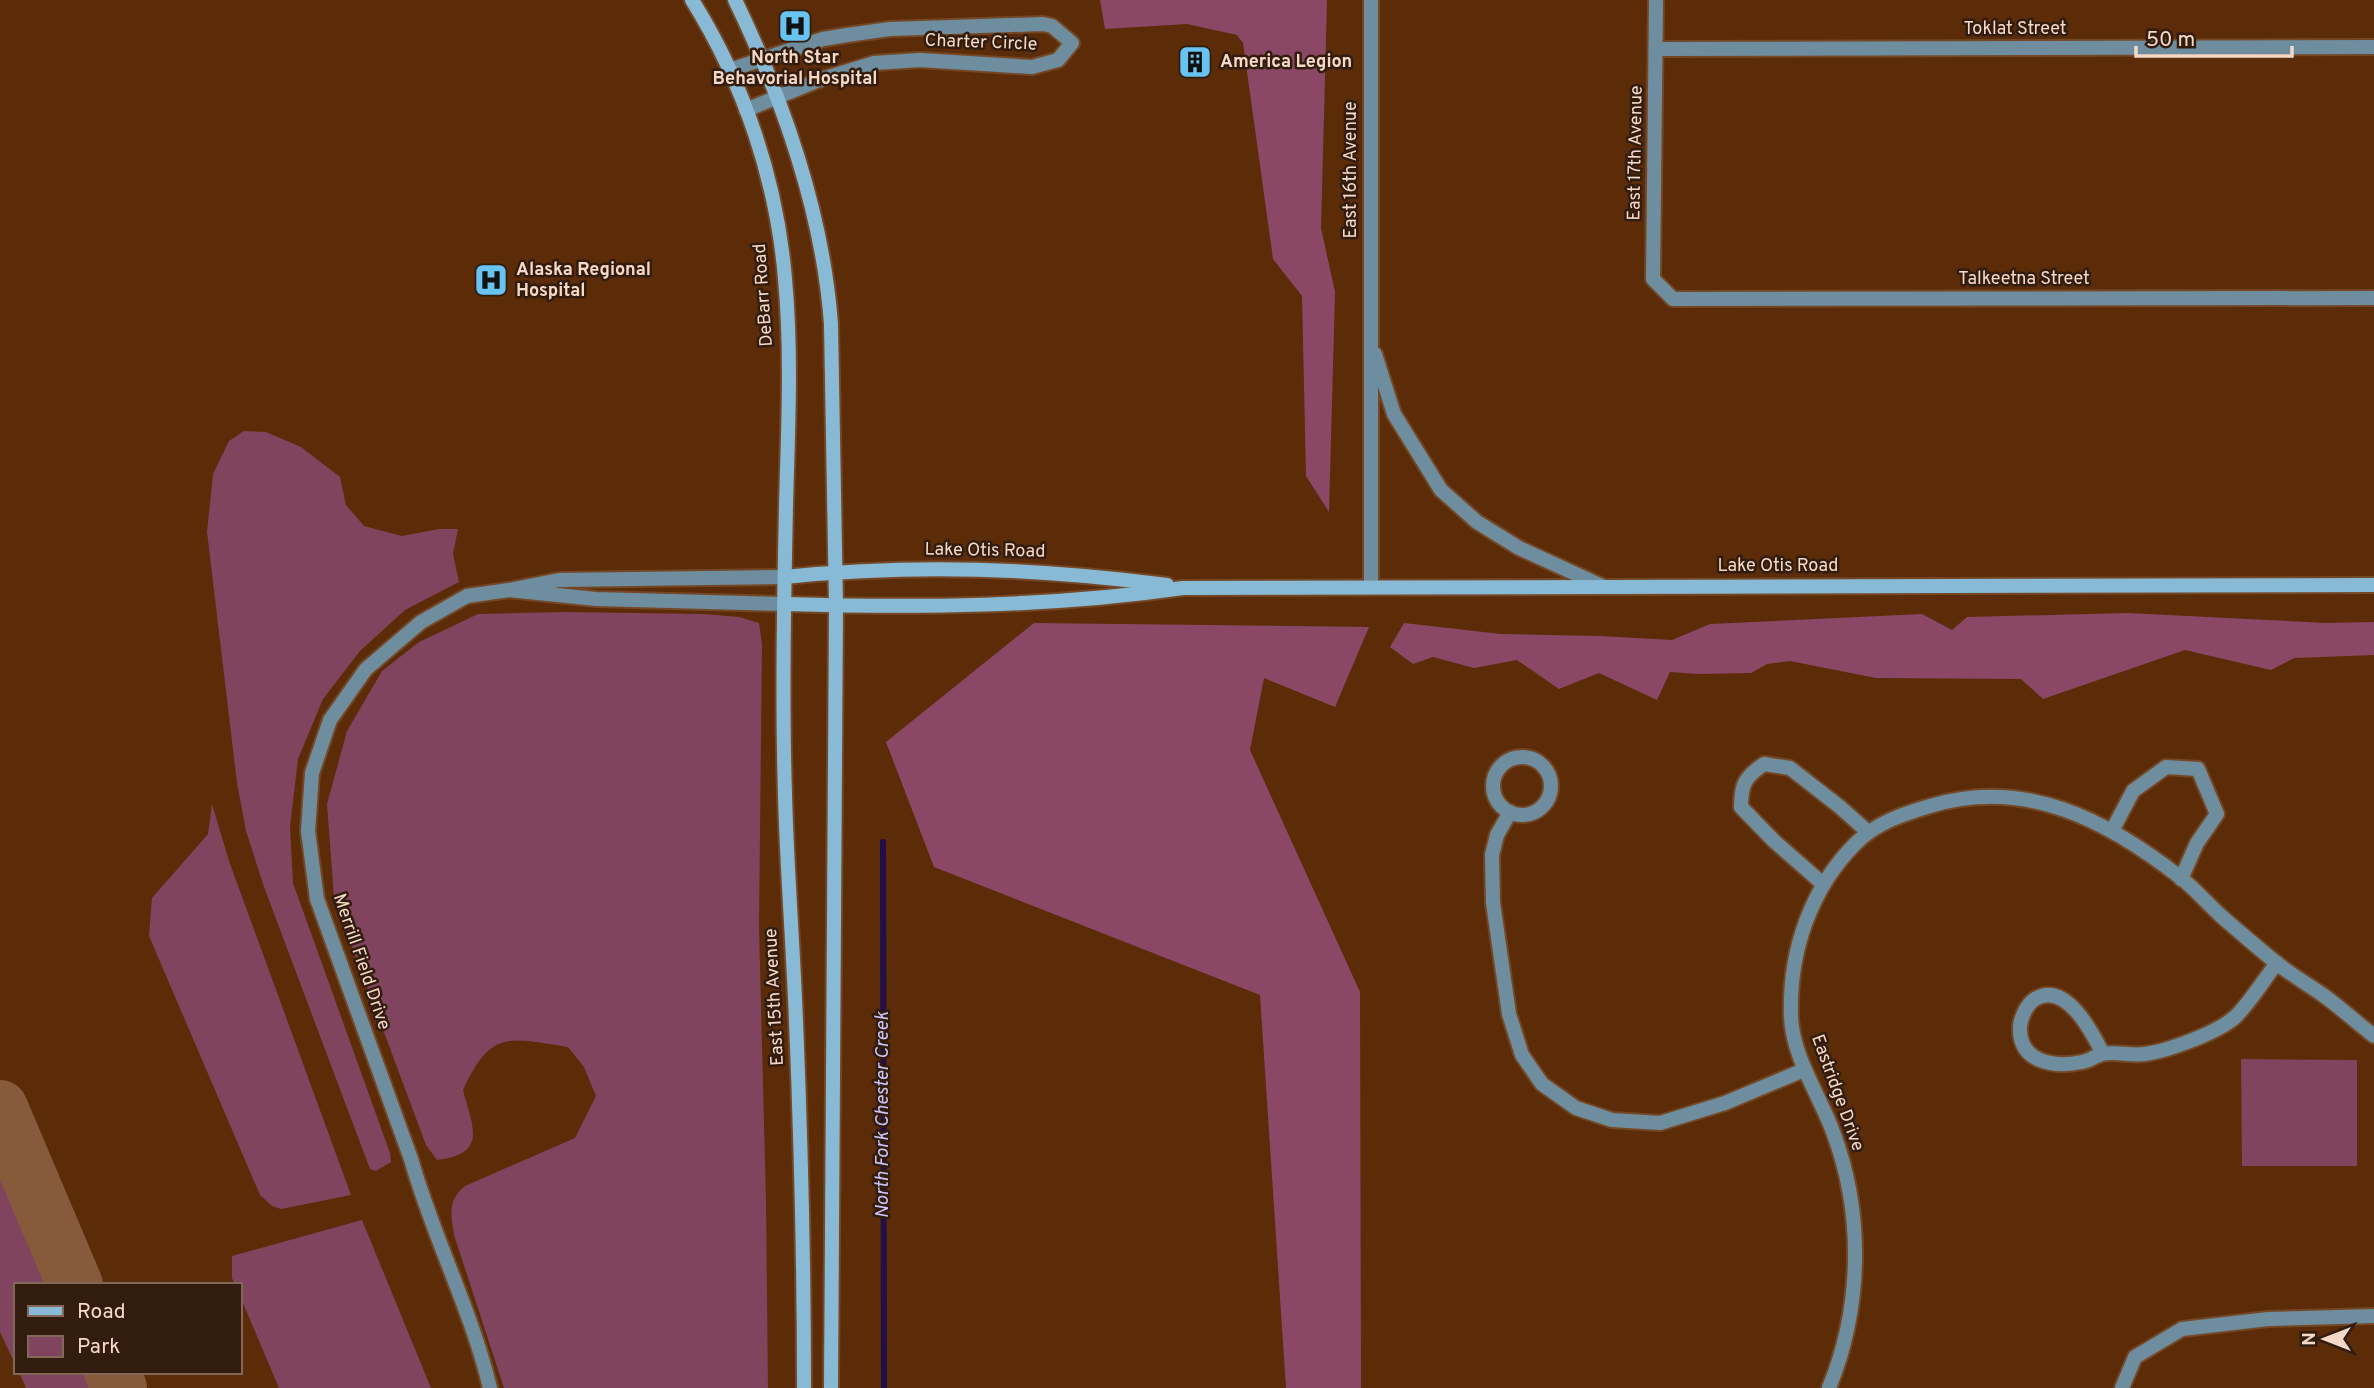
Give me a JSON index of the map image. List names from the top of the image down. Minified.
{"streets":{"main road":["DeBarr Road","Lake Otis Road","East 15th Avenue"],"street":["Toklat Street","Charter Circle","East 17th Avenue","East 16th Avenue","Talkeetna Street","Merrill Field Drive","Eastridge Drive"]},"crossings":[["Toklat Street","East 17th Avenue"],["Charter Circle","DeBarr Road"],["East 17th Avenue","Talkeetna Street"],["East 16th Avenue","Lake Otis Road"],["DeBarr Road","Lake Otis Road"],["DeBarr Road","Merrill Field Drive"],["DeBarr Road","East 15th Avenue"],["Lake Otis Road","Merrill Field Drive"],["Lake Otis Road","East 15th Avenue"],["Merrill Field Drive","East 15th Avenue"]],"water":["North Fork Chester Creek"],"places":{"hospital":["North Star Behavorial Hospital","Alaska Regional Hospital"],"building":["America Legion"]},"legend":["Road","Park"],"scale_bar":"50 m","north":"left"}
